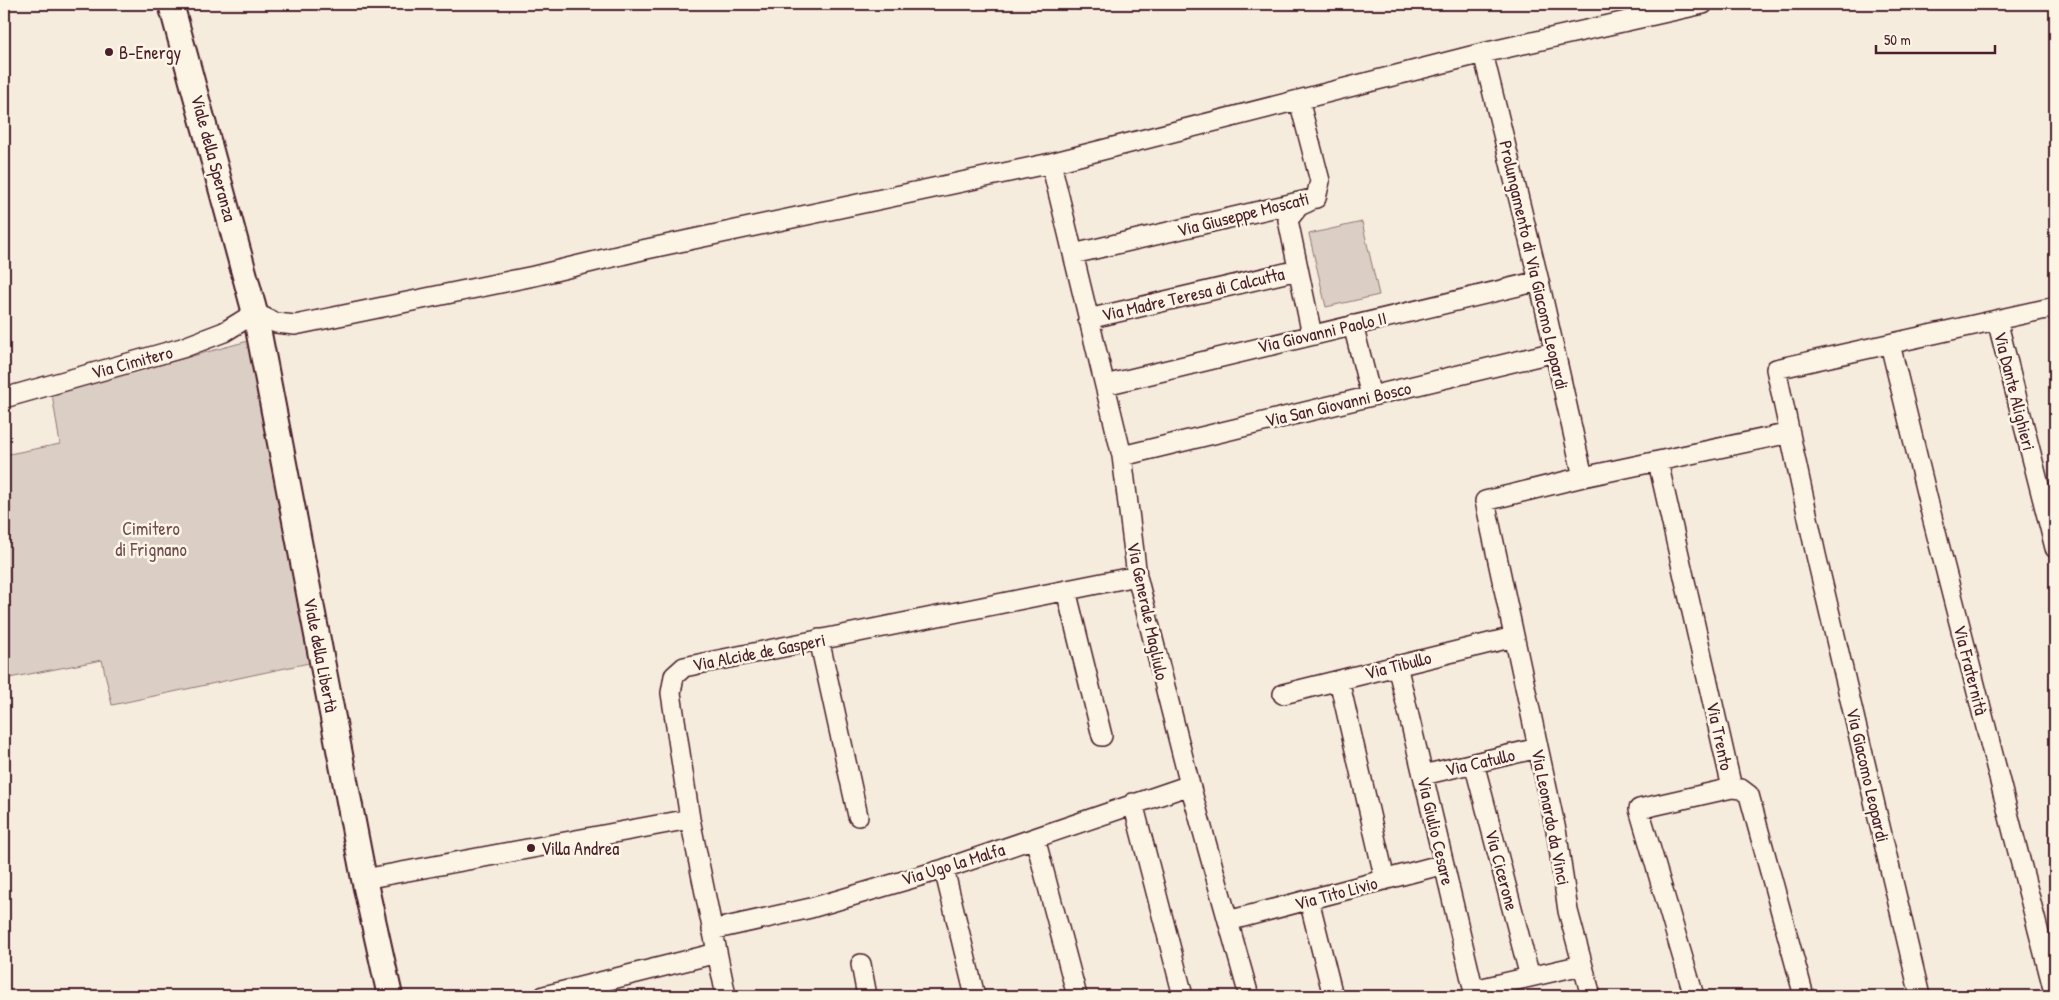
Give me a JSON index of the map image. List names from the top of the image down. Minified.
{"streets":{"street":["Viale della Speranza","Via Giuseppe Moscati","Prolungamento di Via Giacomo Leopardi","Via Madre Teresa di Calcutta","Via Giovanni Paolo II","Via Cimitero","Via Dante Alighieri","Via San Giovanni Bosco","Via Generale Magliulo","Via Alcide de Gasperi","Viale della Libertà","Via Tibullo","Via Fraternità","Via Trento","Via Catullo","Via Giacomo Leopardi","Via Leonardo da Vinci","Via Giulio Cesare","Via Ugo la Malfa","Via Cicerone","Via Tito Livio"]},"crossings":[["Viale della Speranza","Via Cimitero"],["Viale della Speranza","Viale della Libertà"],["Via Giuseppe Moscati","Via Generale Magliulo"],["Prolungamento di Via Giacomo Leopardi","Via Giovanni Paolo II"],["Prolungamento di Via Giacomo Leopardi","Via San Giovanni Bosco"],["Via Madre Teresa di Calcutta","Via Generale Magliulo"],["Via Giovanni Paolo II","Via Generale Magliulo"],["Via Cimitero","Viale della Libertà"],["Via San Giovanni Bosco","Via Generale Magliulo"],["Via Generale Magliulo","Via Alcide de Gasperi"],["Via Generale Magliulo","Via Ugo la Malfa"],["Via Generale Magliulo","Via Tito Livio"],["Via Alcide de Gasperi","Via Ugo la Malfa"],["Via Tibullo","Via Leonardo da Vinci"],["Via Tibullo","Via Giulio Cesare"],["Via Catullo","Via Leonardo da Vinci"],["Via Catullo","Via Giulio Cesare"],["Via Catullo","Via Cicerone"],["Via Giulio Cesare","Via Tito Livio"]],"parks":["Cimitero di Frignano"],"places":["B-Energy","Villa Andrea"],"scale_bar":"50 m"}
